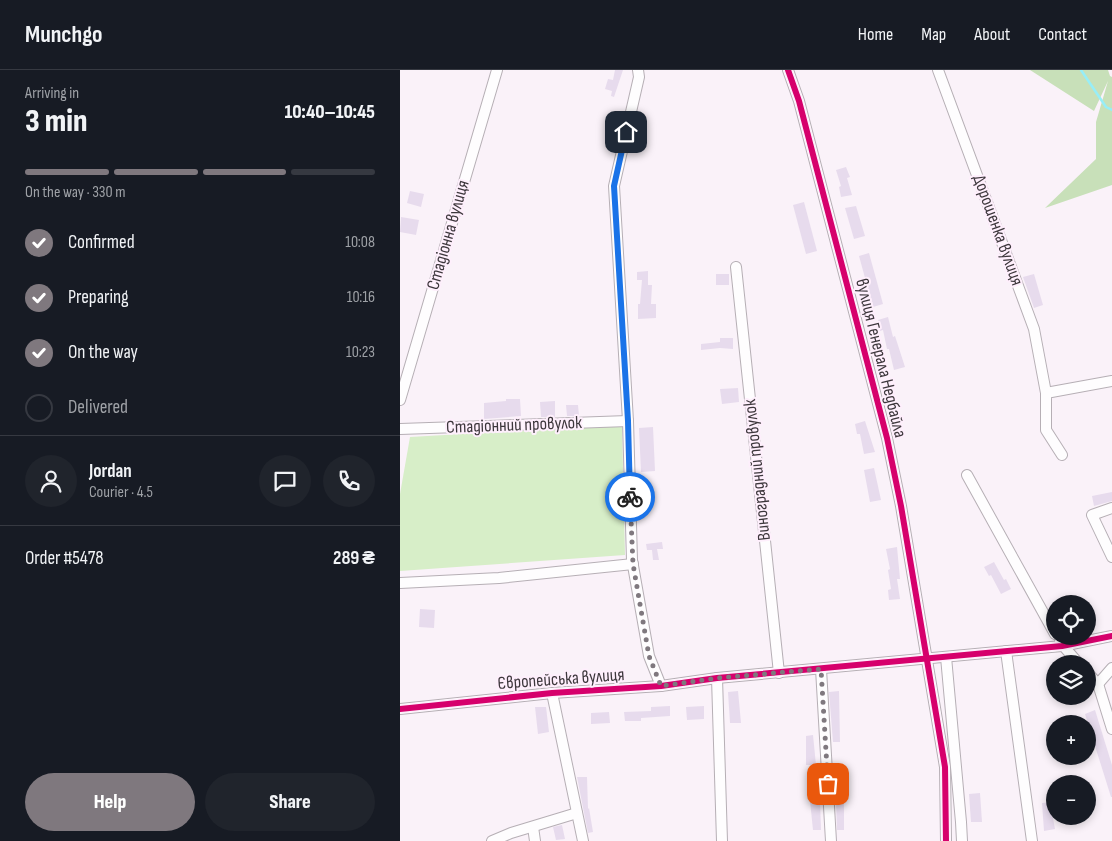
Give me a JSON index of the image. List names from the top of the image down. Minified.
{"streets":{"street":["Дорошенка вулиця","Стадіонна вулиця","вулиця Генерала Недбайла","Стадіонний провулок","Виноградний провулок","Європейська вулиця"]},"crossings":[["вулиця Генерала Недбайла","Європейська вулиця"],["Виноградний провулок","Європейська вулиця"]],"page":{"header":"Munchgo","nav":["Home","Map","About","Contact"],"heading":["3 min","Arriving in","10:40–10:45"],"panel":["Jordan","Courier · 4.5","Order #5478","289 ₴"],"bar":"On the way · 330 m","list":[["Confirmed","10:08"],["Preparing","10:16"],["On the way","10:23"],"Delivered"],"map_buttons":["+","−"],"buttons":["Help","Share"]}}
